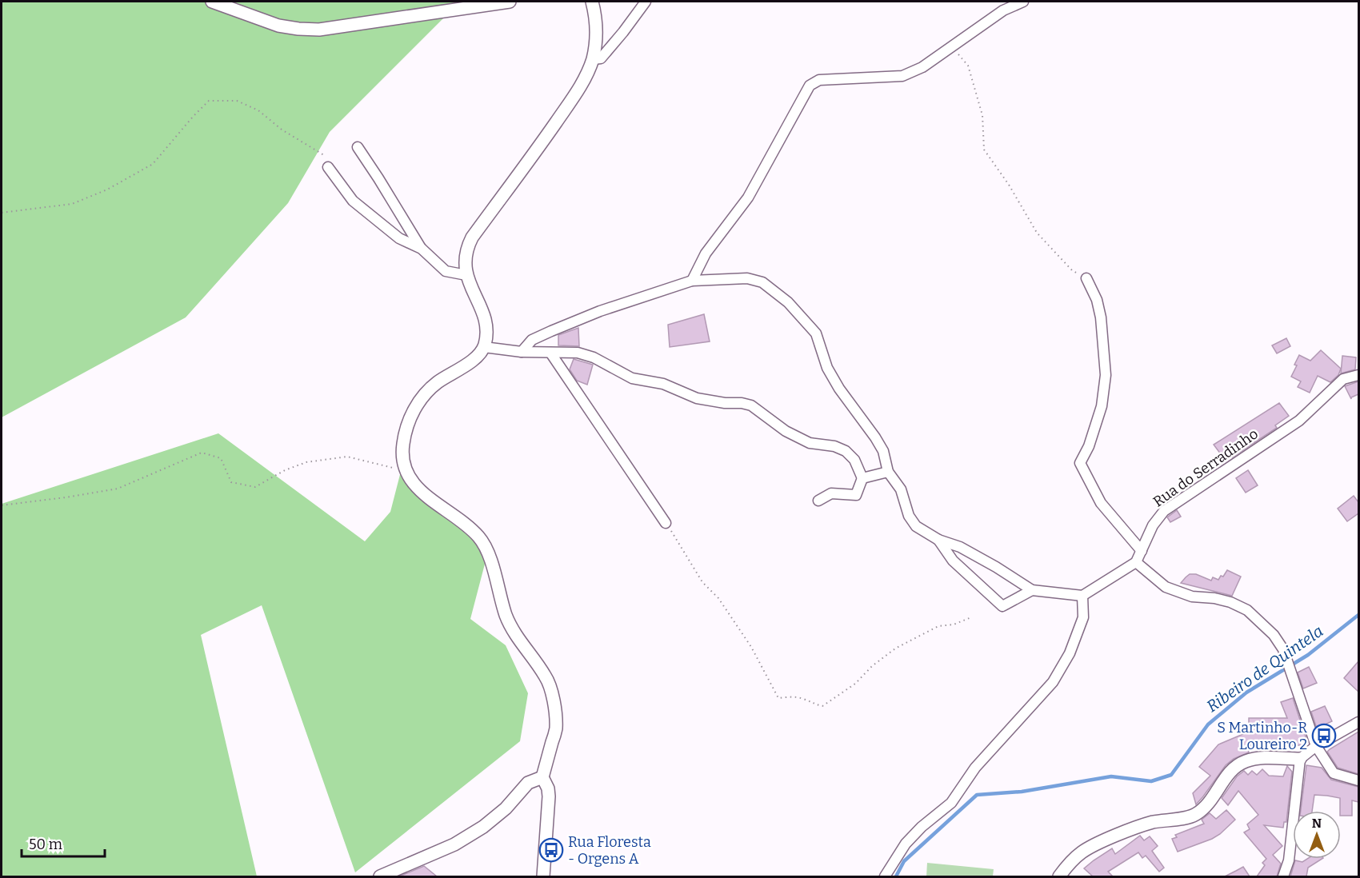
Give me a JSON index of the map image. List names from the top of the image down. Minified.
{"streets":{"street":["Rua do Serradinho"]},"water":["Ribeiro de Quintela"],"places":{"bus stop":["S Martinho-R Loureiro 2","Rua Floresta - Orgens A"]},"scale_bar":"50 m","north":"top"}
